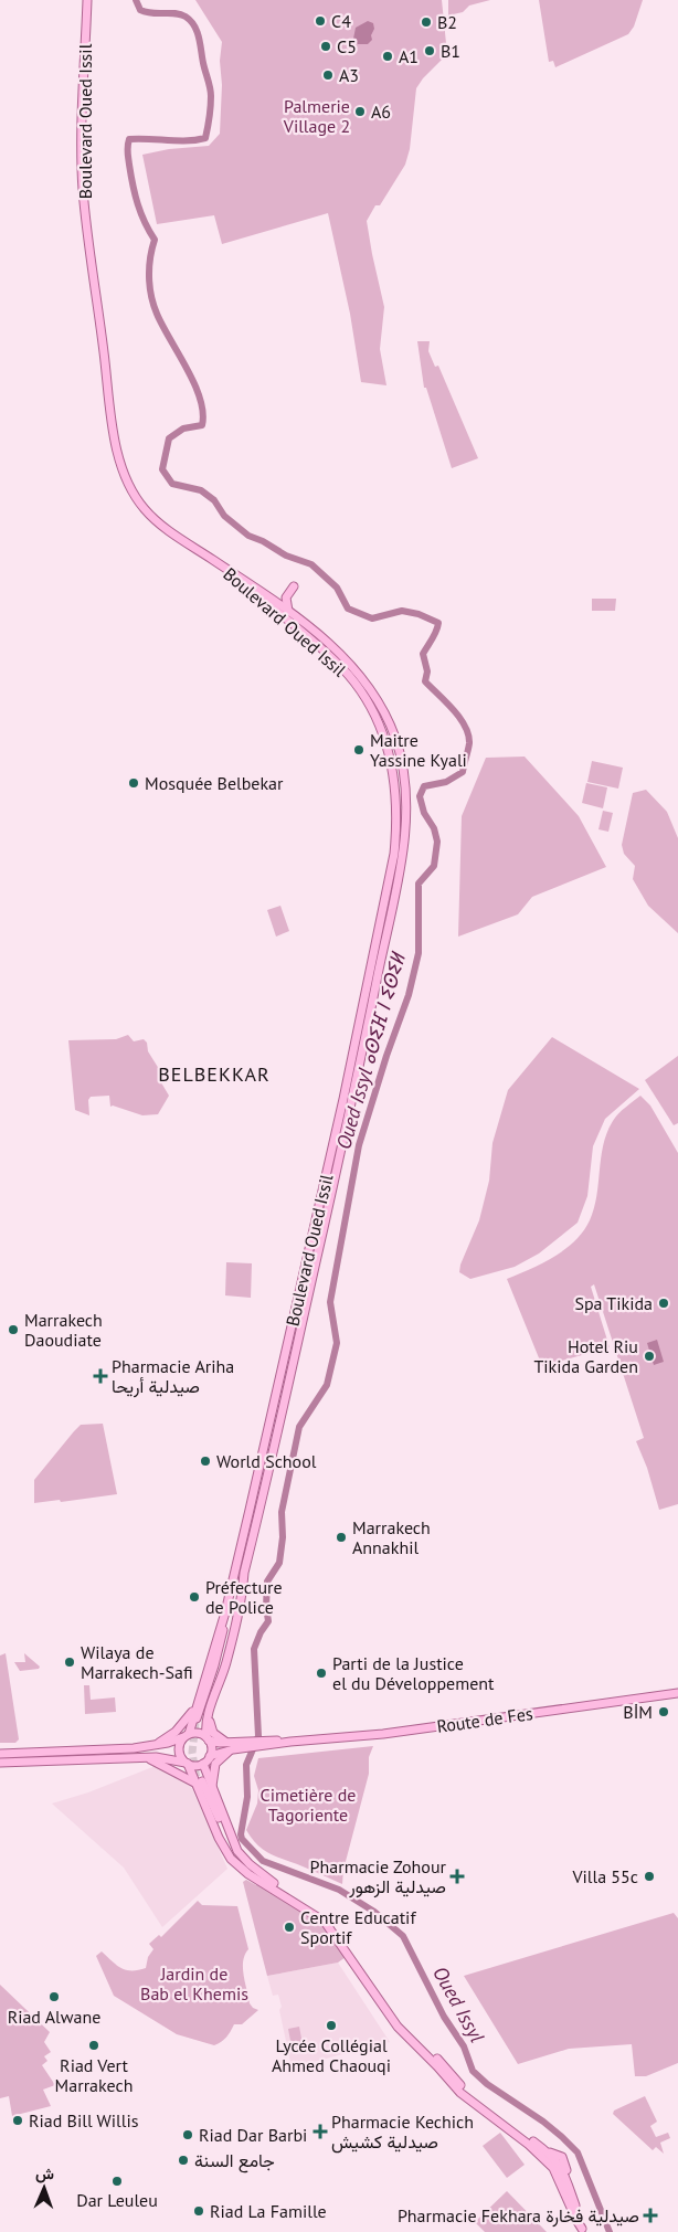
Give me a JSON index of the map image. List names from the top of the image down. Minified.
{"streets":{"main road":["Boulevard Oued Issil","Route de Fes"]},"crossings":[["Boulevard Oued Issil","Route de Fes"]],"districts":["BELBEKKAR"],"water":["Oued Issyl ⴰⵙⵉⴼ ⵏ ⵉⵙⵉⵍ","Oued Issyl"],"parks":["Palmerie Village 2","Cimetière de Tagoriente","Jardin de Bab el Khemis"],"places":{"other":["C4","B2","C5","B1","A1","A3","A6","Maitre Yassine Kyali","Mosquée Belbekar","Spa Tikida","Marrakech Daoudiate","Hotel Riu Tikida Garden","World School","Marrakech Annakhil","Préfecture de Police","Wilaya de Marrakech-Safi","Parti de la Justice el du Développement","BİM","Villa 55c","Centre Educatif Sportif","Riad Alwane","Lycée Collégial Ahmed Chaouqi","Riad Vert Marrakech","Riad Bill Willis","Riad Dar Barbi","جامع السنة","Dar Leuleu","Riad La Famille"],"health":["Pharmacie Ariha صيدلية أريحا","Pharmacie Zohour صيدلية الزهور","Pharmacie Kechich صيدلية كشيش","Pharmacie Fekhara صيدلية فخارة"]},"north":"top"}
